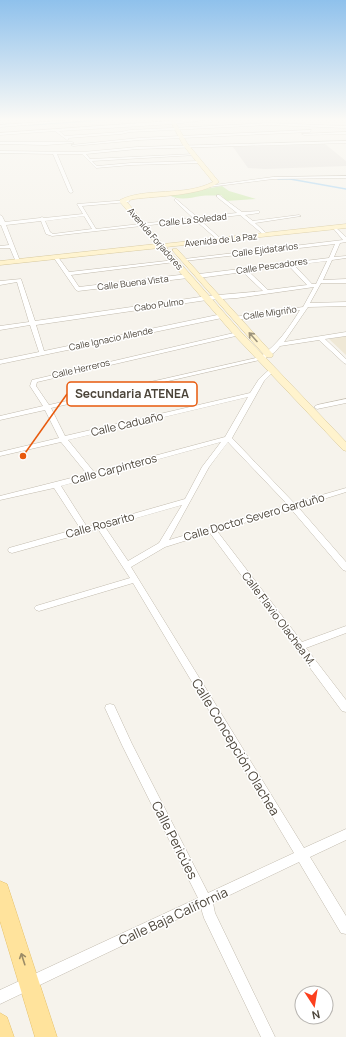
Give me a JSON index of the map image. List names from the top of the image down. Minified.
{"streets":{"main road":["Avenida Forjadores","Avenida de La Paz"],"street":["Calle La Soledad","Calle Ejidatarios","Calle Pescadores","Calle Buena Vista","Cabo Pulmo","Calle Migriño","Calle Ignacio Allende","Calle Herreros","Calle Caduaño","Calle Carpinteros","Calle Doctor Severo Garduño","Calle Rosarito","Calle Flavio Olachea M.","Calle Concepción Olachea","Calle Pericúes","Calle Baja California"]},"crossings":[["Calle La Soledad","Avenida Forjadores"],["Avenida Forjadores","Avenida de La Paz"],["Avenida Forjadores","Calle Ejidatarios"],["Avenida Forjadores","Calle Pescadores"],["Avenida Forjadores","Calle Buena Vista"],["Avenida Forjadores","Cabo Pulmo"],["Avenida Forjadores","Calle Migriño"],["Avenida Forjadores","Calle Ignacio Allende"],["Avenida Forjadores","Calle Herreros"],["Calle Herreros","Calle Caduaño"],["Calle Herreros","Calle Carpinteros"],["Calle Doctor Severo Garduño","Calle Flavio Olachea M."],["Calle Rosarito","Calle Concepción Olachea"],["Calle Concepción Olachea","Calle Baja California"],["Calle Pericúes","Calle Baja California"]],"places":["Secundaria ATENEA"],"north":"bottom"}
